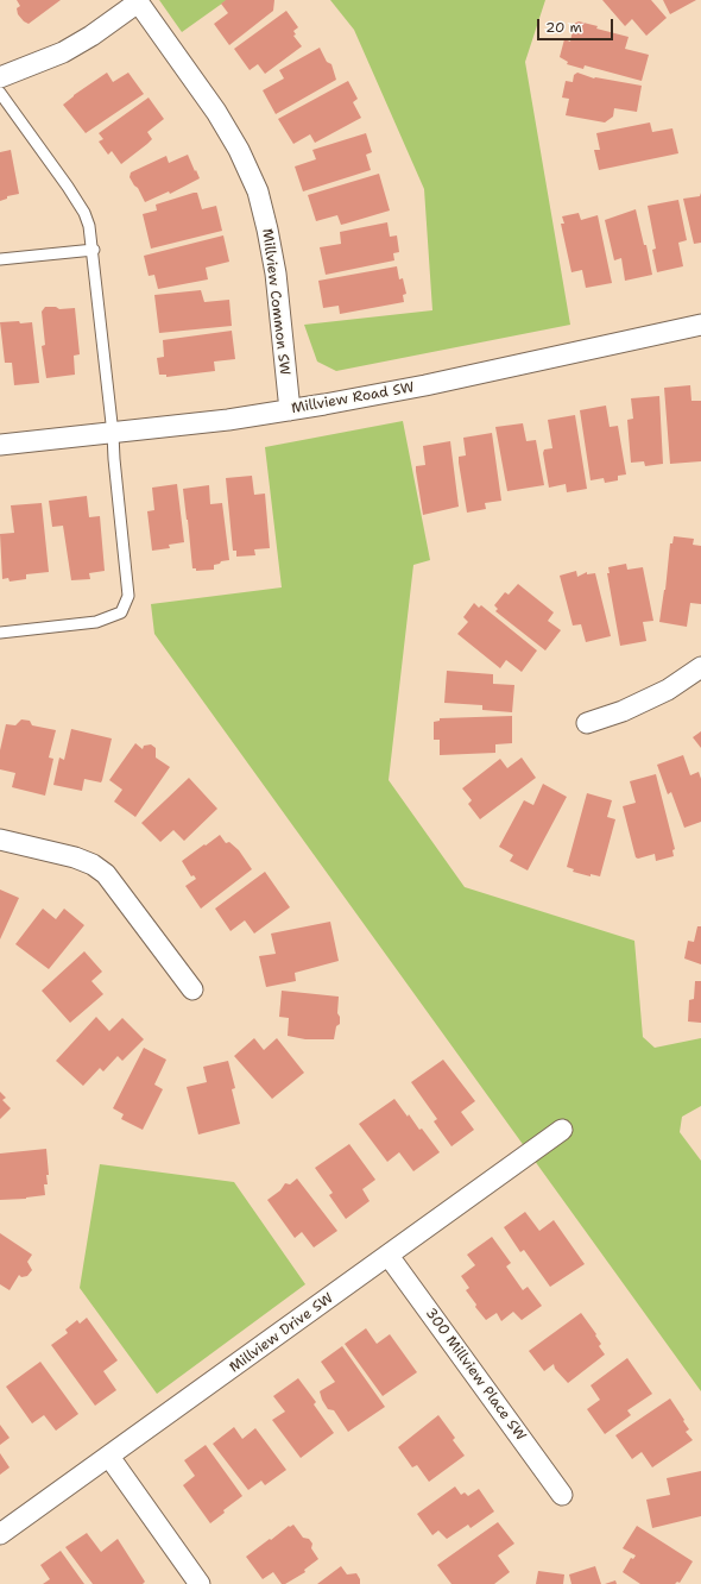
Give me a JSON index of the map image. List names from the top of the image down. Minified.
{"streets":{"street":["Millview Common SW","Millview Road SW","Millview Drive SW","300 Millview Place SW"]},"crossings":[["Millview Common SW","Millview Road SW"],["Millview Drive SW","300 Millview Place SW"]],"scale_bar":"20 m"}
